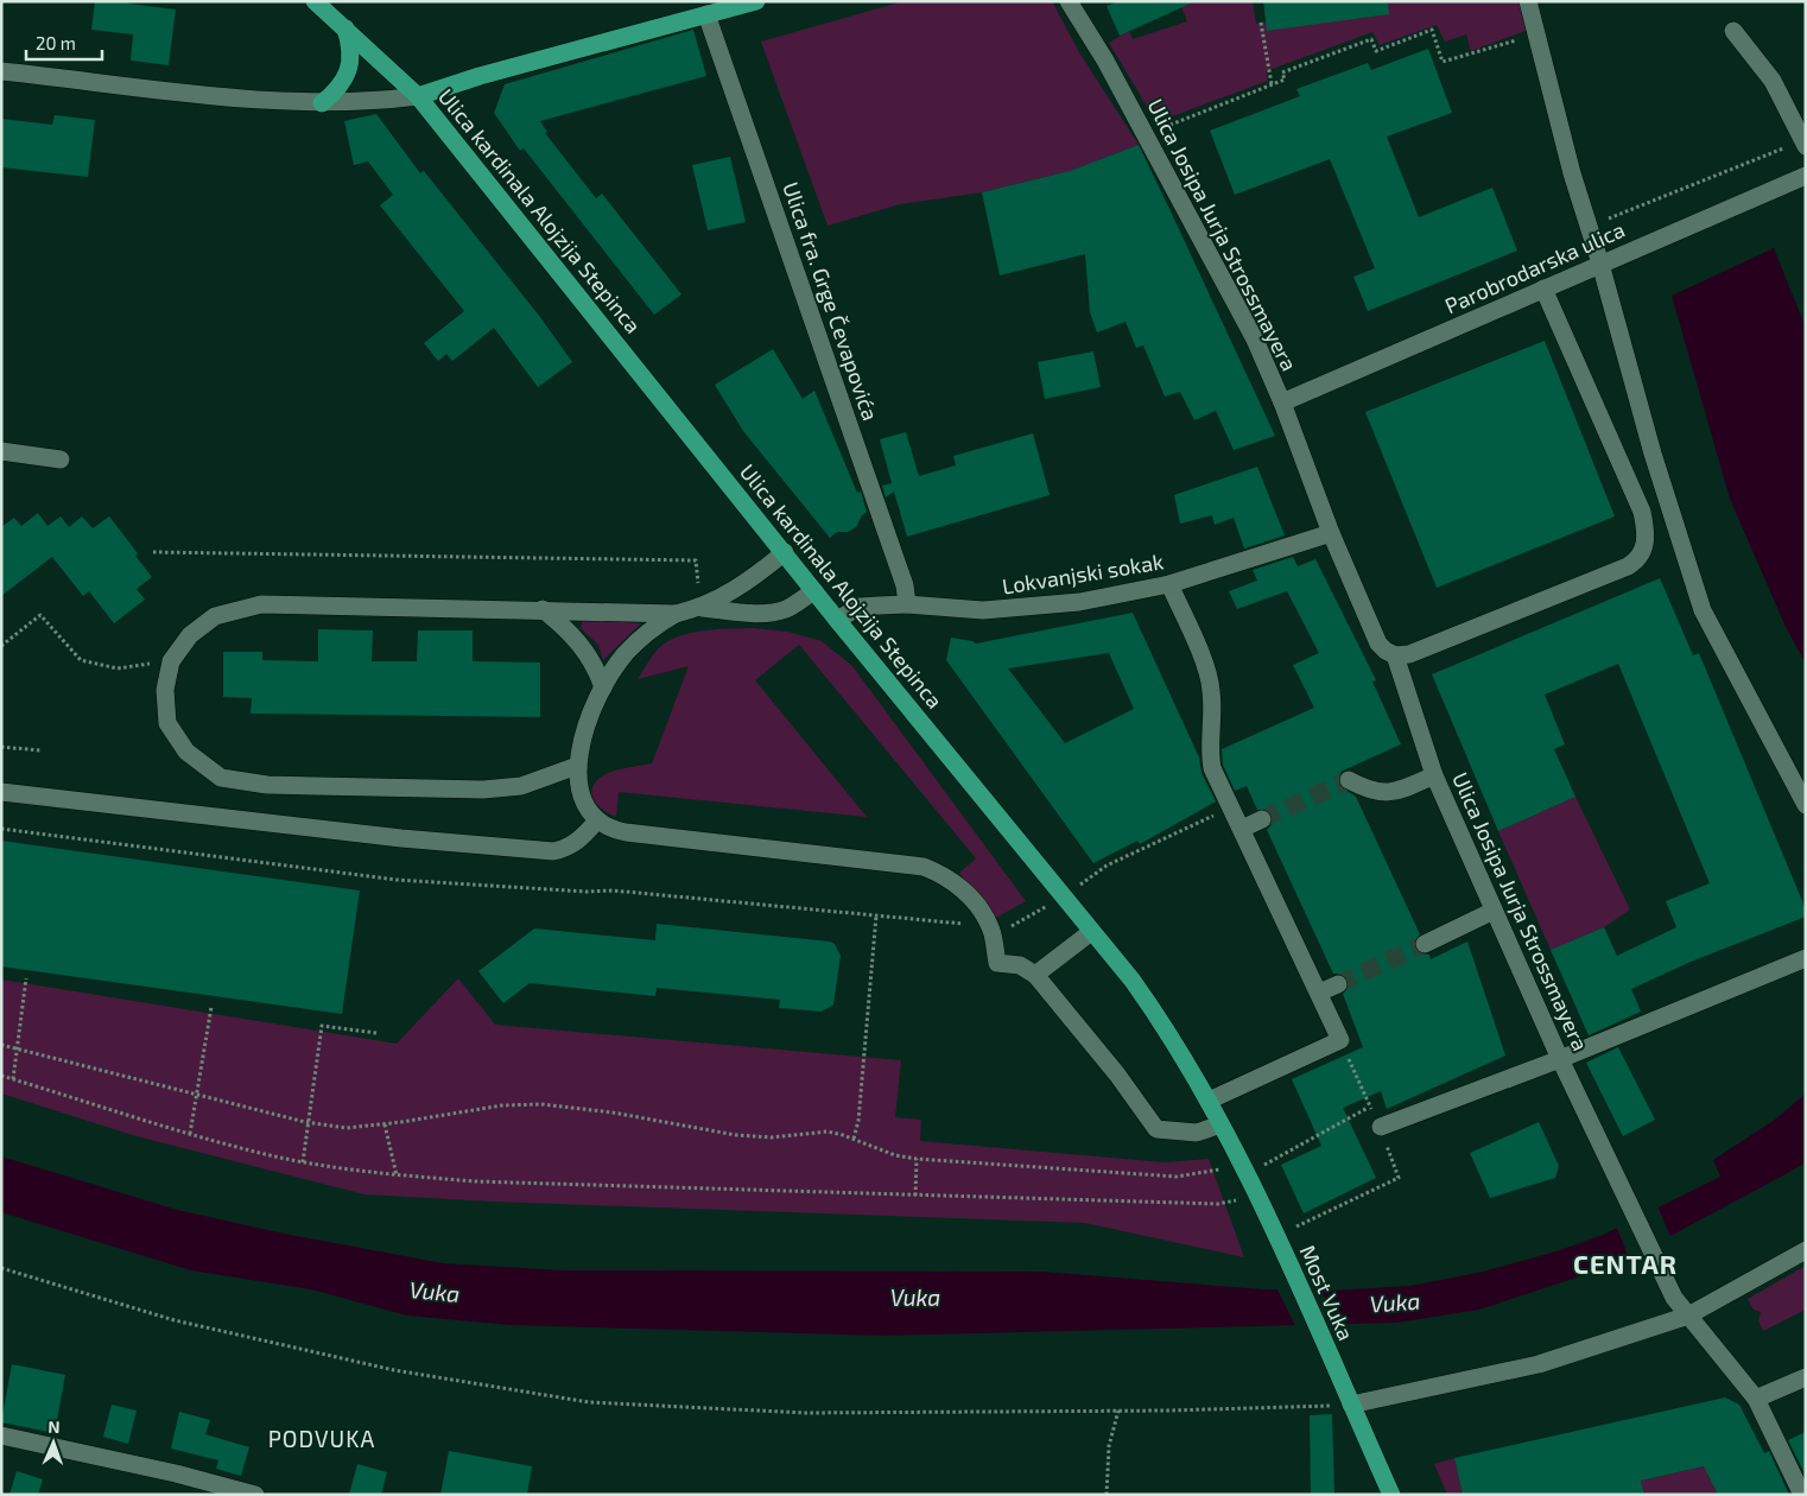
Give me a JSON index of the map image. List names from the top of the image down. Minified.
{"streets":{"main road":["Ulica kardinala Alojzija Stepinca","Most Vuka"],"street":["Ulica Josipa Jurja Strossmayera","Parobrodarska ulica","Ulica fra. Grge Čevapovića","Lokvanjski sokak"]},"crossings":[["Ulica kardinala Alojzija Stepinca","Lokvanjski sokak"],["Ulica kardinala Alojzija Stepinca","Most Vuka"],["Ulica Josipa Jurja Strossmayera","Parobrodarska ulica"],["Ulica Josipa Jurja Strossmayera","Lokvanjski sokak"],["Ulica fra. Grge Čevapovića","Lokvanjski sokak"]],"districts":["CENTAR","PODVUKA"],"water":["Vuka"],"scale_bar":"20 m","north":"top"}
